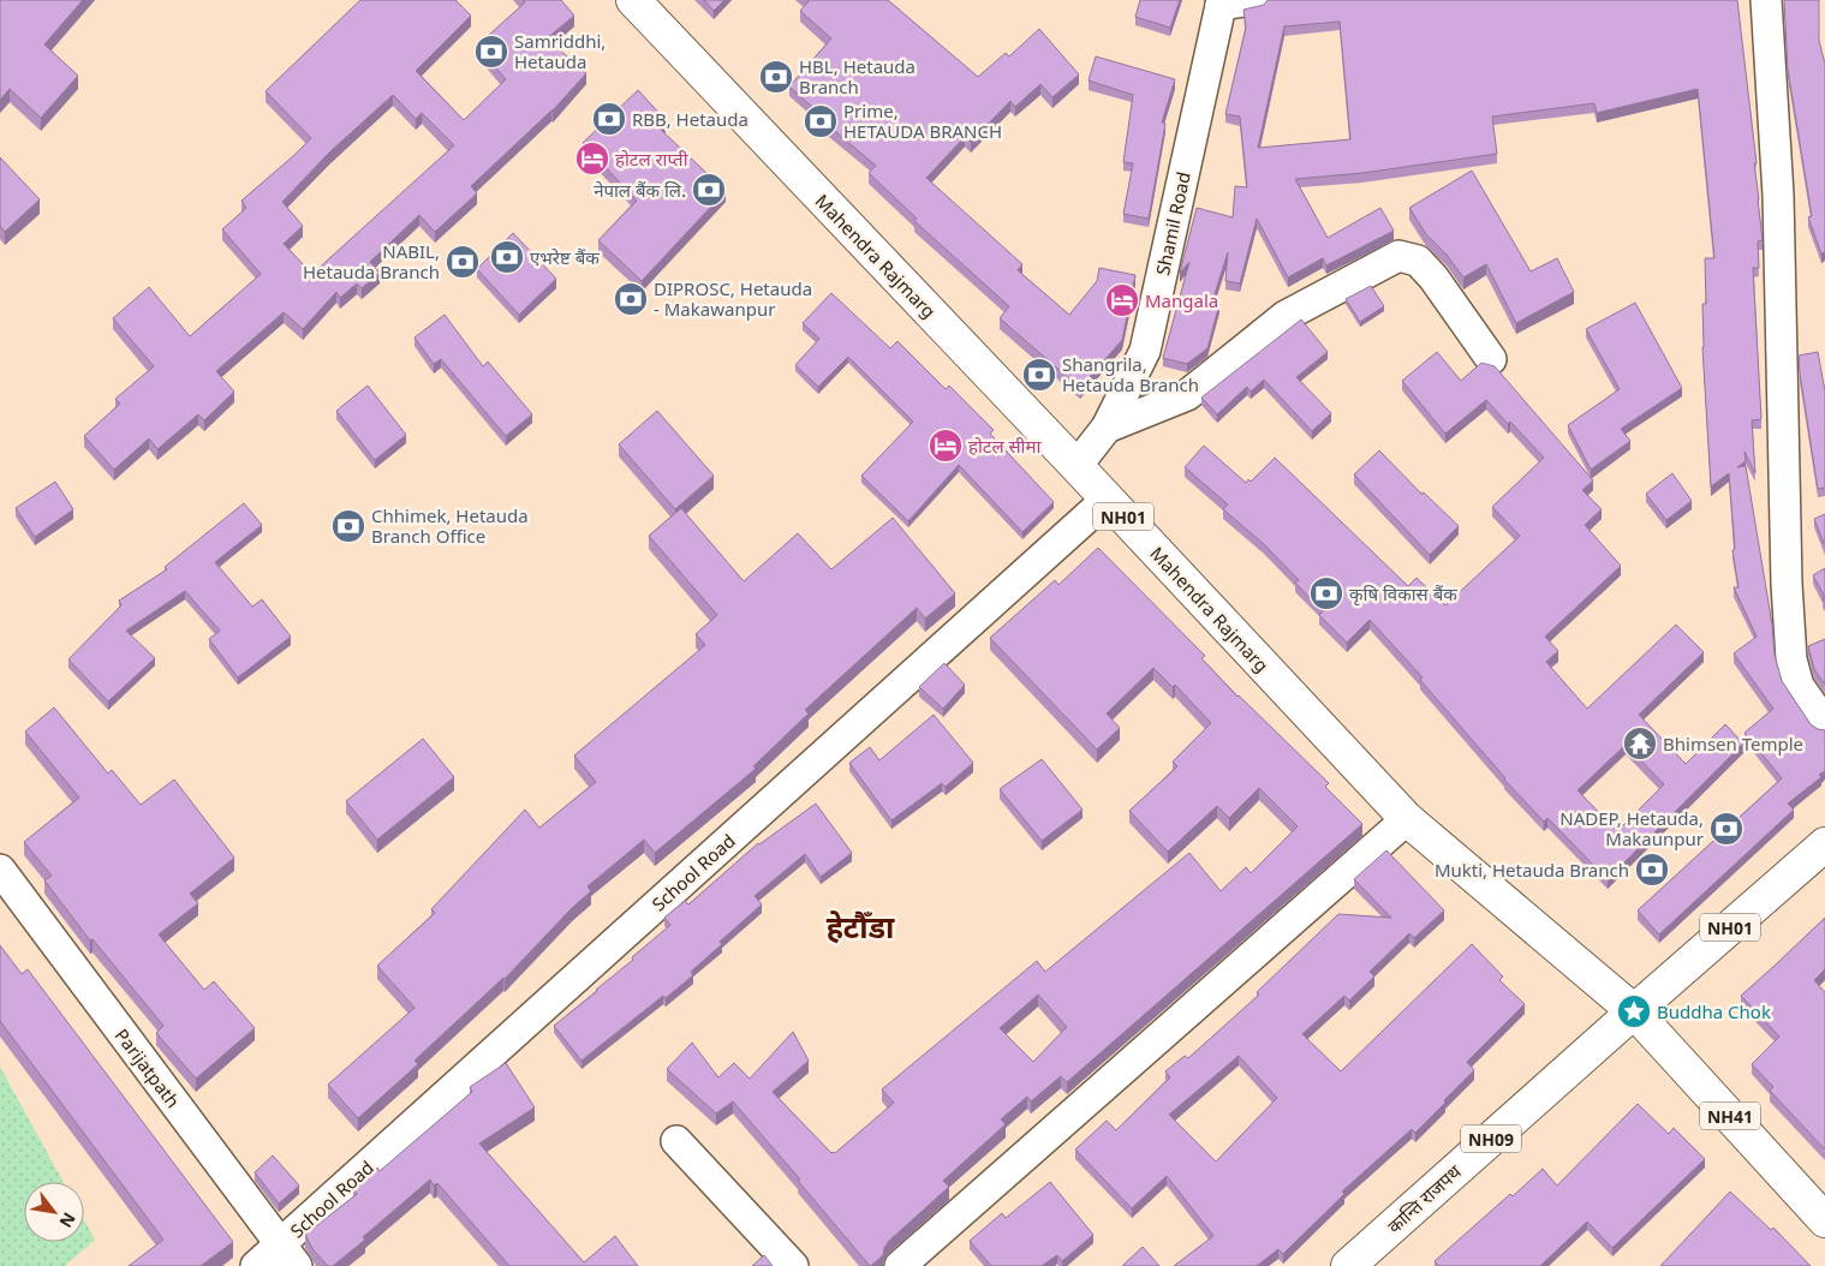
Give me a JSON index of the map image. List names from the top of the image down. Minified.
{"streets":{"main road":["Mahendra Rajmarg","NH01","NH41","NH09","कान्ति राजपथ"],"street":["Shamil Road","School Road","Parijatpath"]},"crossings":[["Shamil Road","Mahendra Rajmarg"],["Mahendra Rajmarg","NH01"],["Mahendra Rajmarg","School Road"],["Mahendra Rajmarg","NH41"],["Mahendra Rajmarg","कान्ति राजपथ"],["NH01","NH41"],["NH01","कान्ति राजपथ"],["School Road","Parijatpath"],["NH41","कान्ति राजपथ"]],"districts":["हेटौँडा"],"places":{"bank":["Samriddhi, Hetauda","HBL, Hetauda Branch","RBB, Hetauda","Prime, HETAUDA BRANCH","नेपाल बैंक लि.","एभरेष्ट बैंक","NABIL, Hetauda Branch","DIPROSC, Hetauda - Makawanpur","Shangrila, Hetauda Branch","Chhimek, Hetauda Branch Office","कृषि विकास बैंक","NADEP, Hetauda, Makaunpur","Mukti, Hetauda Branch"],"hotel":["होटल राप्ती","Mangala","होटल सीमा"],"temple":["Bhimsen Temple"],"place":["Buddha Chok"]},"north":"bottom right"}
